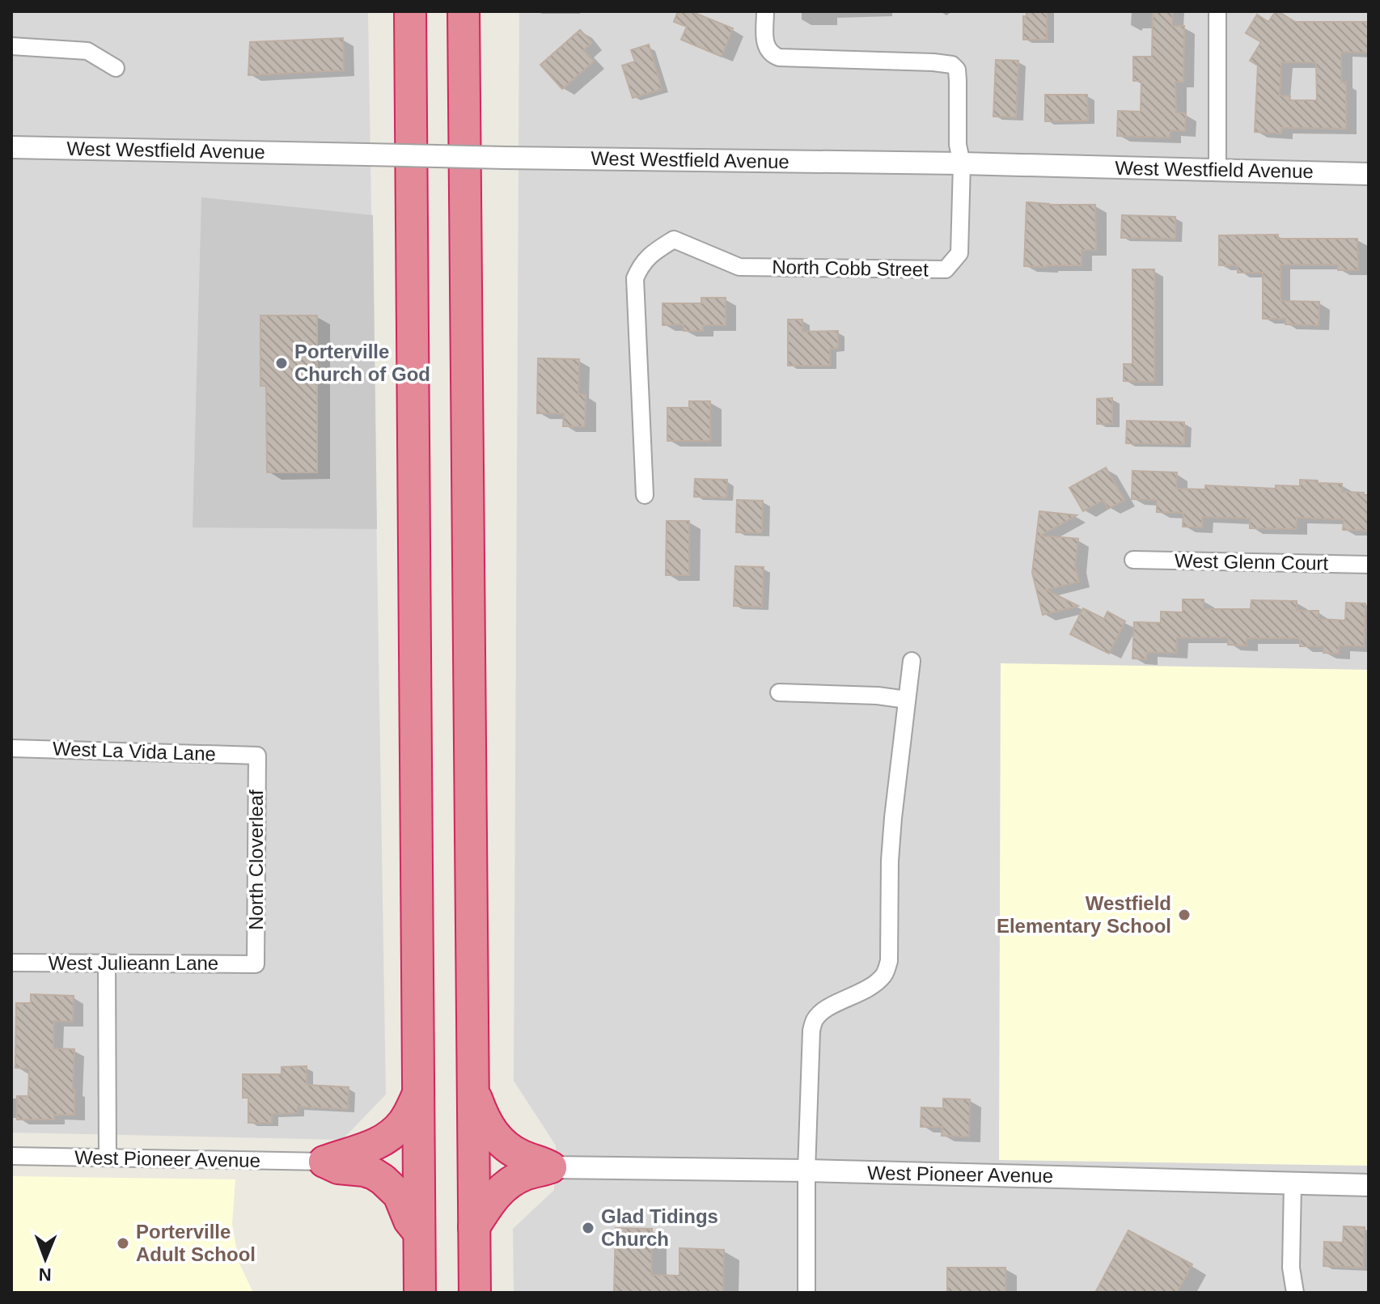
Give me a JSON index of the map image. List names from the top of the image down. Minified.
{"streets":{"street":["West Westfield Avenue","North Cobb Street","West Glenn Court","West La Vida Lane","North Cloverleaf","West Julieann Lane","West Pioneer Avenue"]},"crossings":[["West Westfield Avenue","North Cobb Street"],["West La Vida Lane","North Cloverleaf"],["North Cloverleaf","West Julieann Lane"]],"places":["Porterville Church of God","Westfield Elementary School","Glad Tidings Church","Porterville Adult School"],"north":"bottom"}
